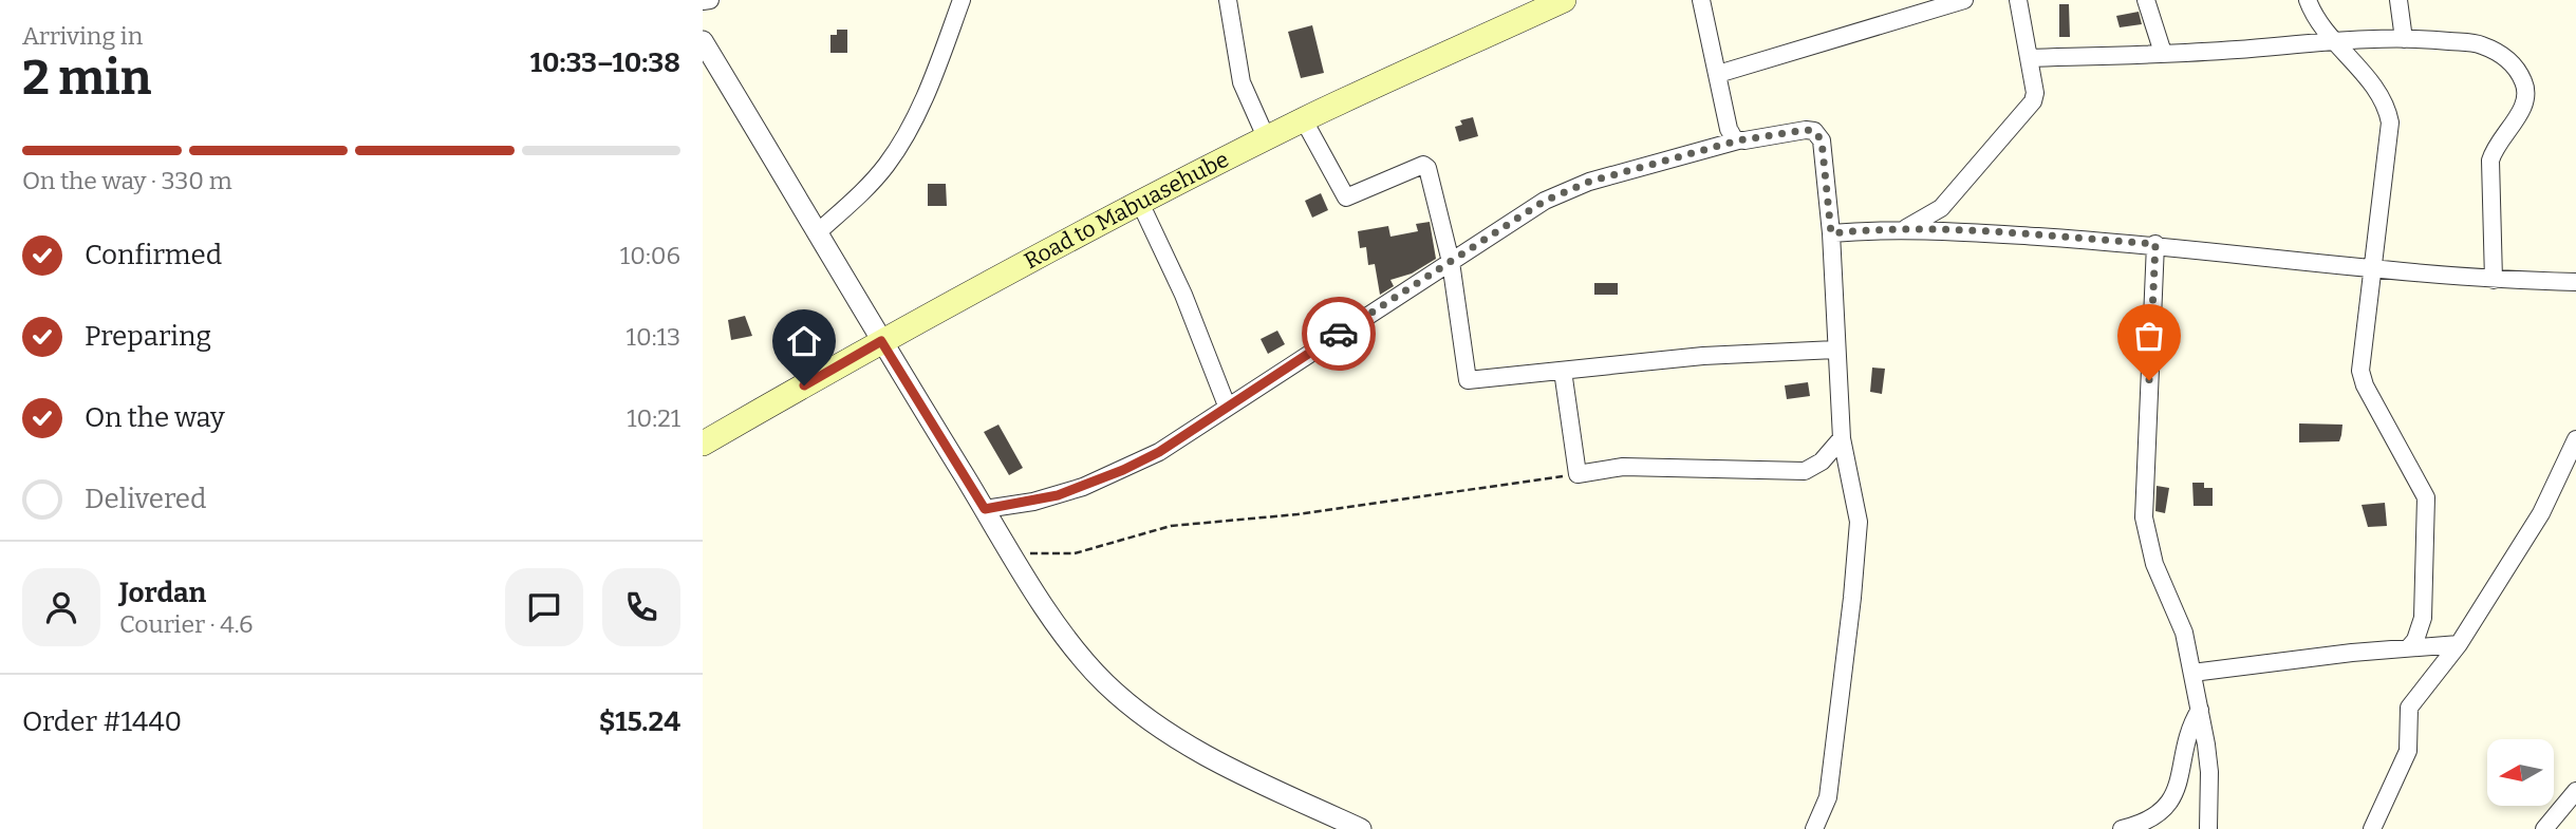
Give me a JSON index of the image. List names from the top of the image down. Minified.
{"streets":{"main road":["Road to Mabuasehube"]},"north":"left","page":{"heading":["2 min","Arriving in","10:33–10:38"],"panel":["Jordan","Courier · 4.6","Order #1440","$15.24"],"bar":"On the way · 330 m","list":[["Confirmed","10:06"],["Preparing","10:13"],["On the way","10:21"],"Delivered"]}}
